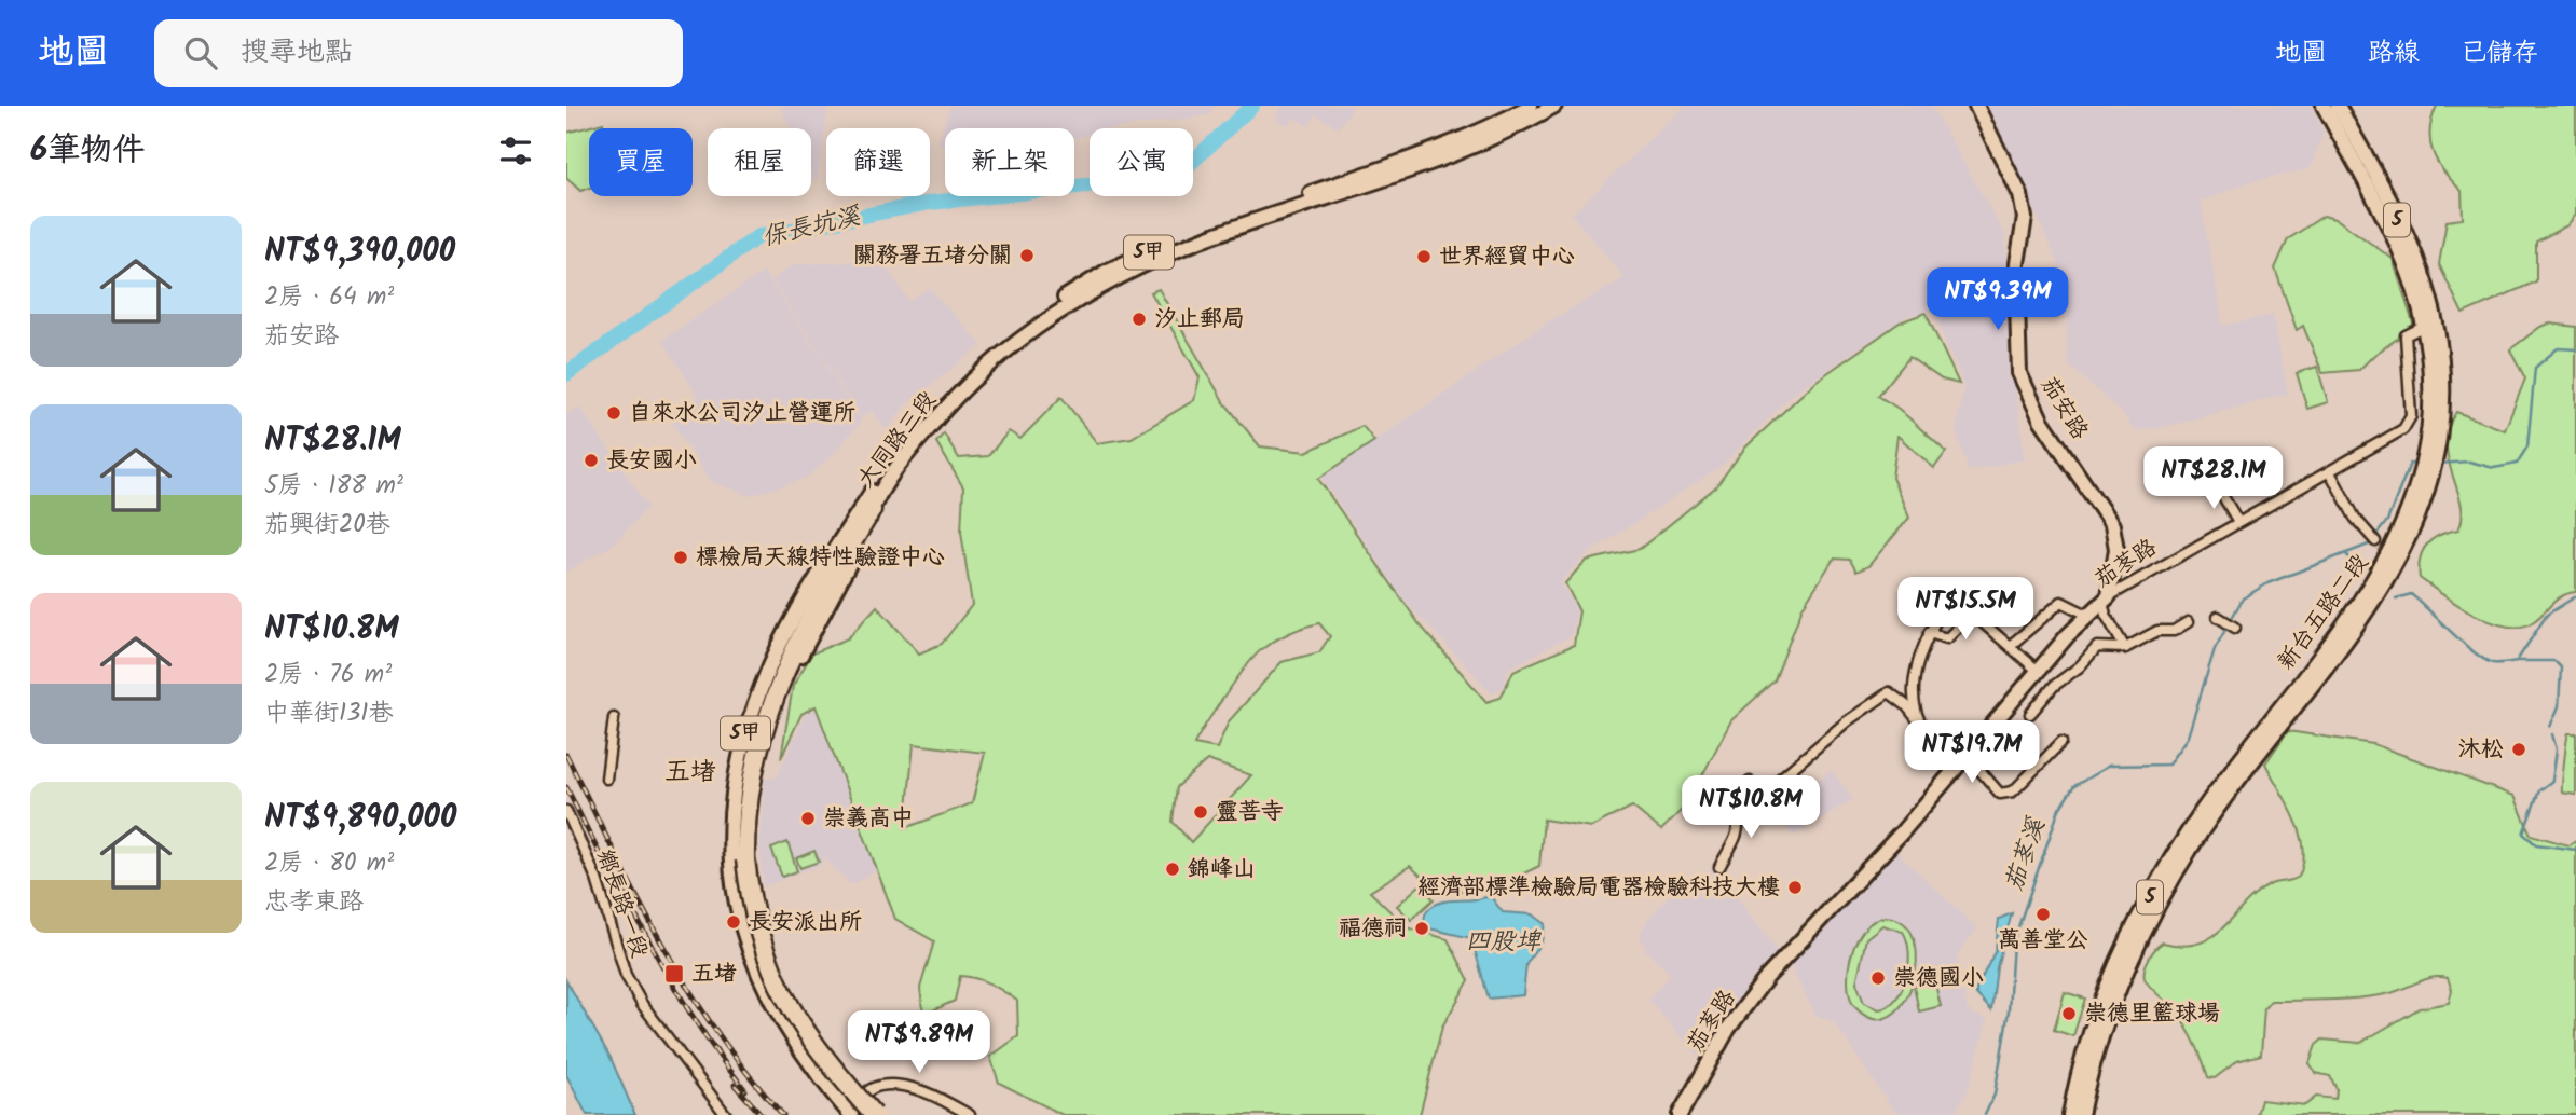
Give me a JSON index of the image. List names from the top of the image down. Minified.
{"streets":{"main road":["5","5甲","茄安路","大同路三段","茄苳路","新台五路二段"],"street":["鄉長路一段"]},"crossings":[["茄安路","茄苳路"],["茄苳路","新台五路二段"]],"districts":["五堵"],"water":["保長坑溪","茄苳溪","四股埤"],"places":{"other":["關務署五堵分關","世界經貿中心","汐止郵局","自來水公司汐止營運所","長安國小","標檢局天線特性驗證中心","沐松","靈菩寺","崇義高中","錦峰山","經濟部標準檢驗局電器檢驗科技大樓","萬善堂公","長安派出所","福德祠","崇德國小","崇德里籃球場"],"transit":["五堵"]},"page":{"header":"地圖","search":"搜尋地點","nav":["地圖","路線","已儲存"],"heading":"6筆物件","chip":["買屋","租屋","篩選","新上架","公寓"],"list":[{"name":"NT$9,390,000","note":"2房 · 64 m² · 茄安路"},{"name":"NT$28.1M","note":"5房 · 188 m² · 茄興街20巷"},{"name":"NT$10.8M","note":"2房 · 76 m² · 中華街131巷"},{"name":"NT$9,890,000","note":"2房 · 80 m² · 忠孝東路"}],"price":["NT$9.39M","NT$28.1M","NT$15.5M","NT$19.7M","NT$10.8M","NT$9.89M"]}}
